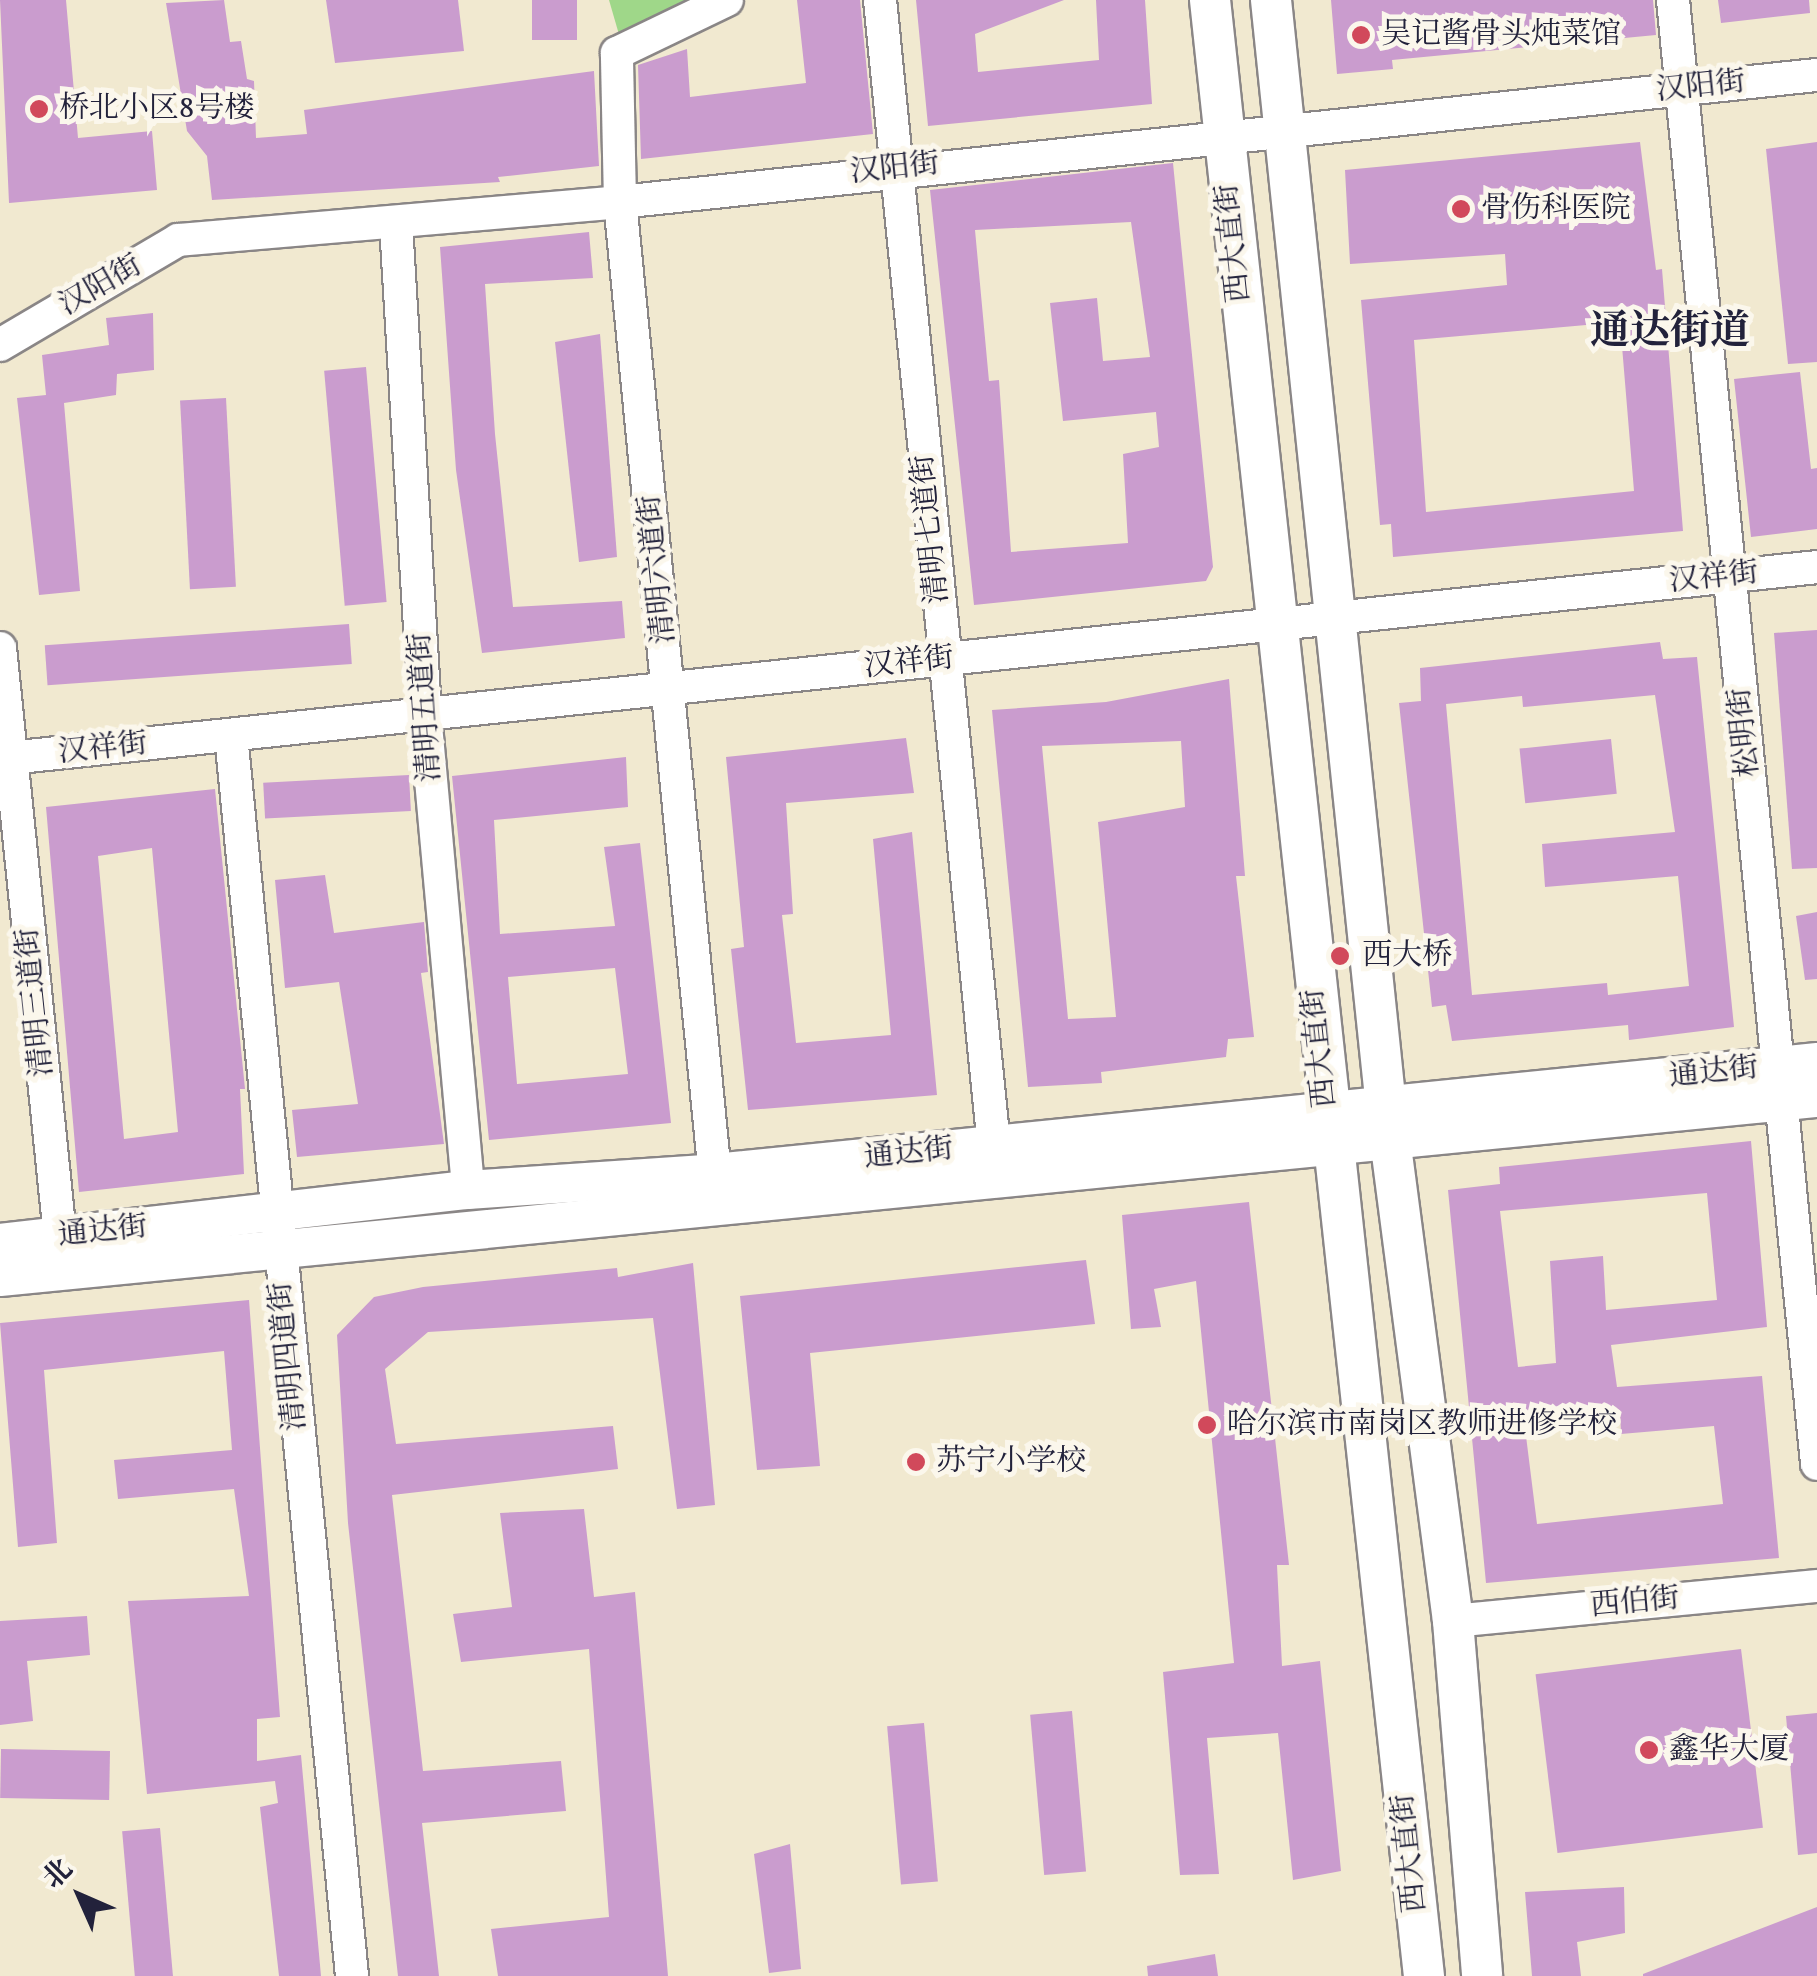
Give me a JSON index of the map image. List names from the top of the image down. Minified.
{"streets":{"main road":["西大直街","通达街"],"street":["汉阳街","清明七道街","清明六道街","汉祥街","清明五道街","松明街","清明三道街","清明四道街","西伯街"]},"crossings":[["汉阳街","西大直街"],["汉阳街","清明七道街"],["汉阳街","清明六道街"],["汉阳街","清明五道街"],["汉阳街","松明街"],["西大直街","汉祥街"],["西大直街","通达街"],["西大直街","西伯街"],["清明七道街","汉祥街"],["清明七道街","通达街"],["清明六道街","汉祥街"],["清明六道街","通达街"],["汉祥街","清明五道街"],["汉祥街","松明街"],["汉祥街","清明三道街"],["汉祥街","清明四道街"],["清明五道街","通达街"],["松明街","通达街"],["清明三道街","通达街"],["通达街","清明四道街"]],"districts":["通达街道"],"places":["吴记酱骨头炖菜馆","桥北小区8号楼","骨伤科医院","西大桥","哈尔滨市南岗区教师进修学校","苏宁小学校","鑫华大厦"],"north":"top left"}
